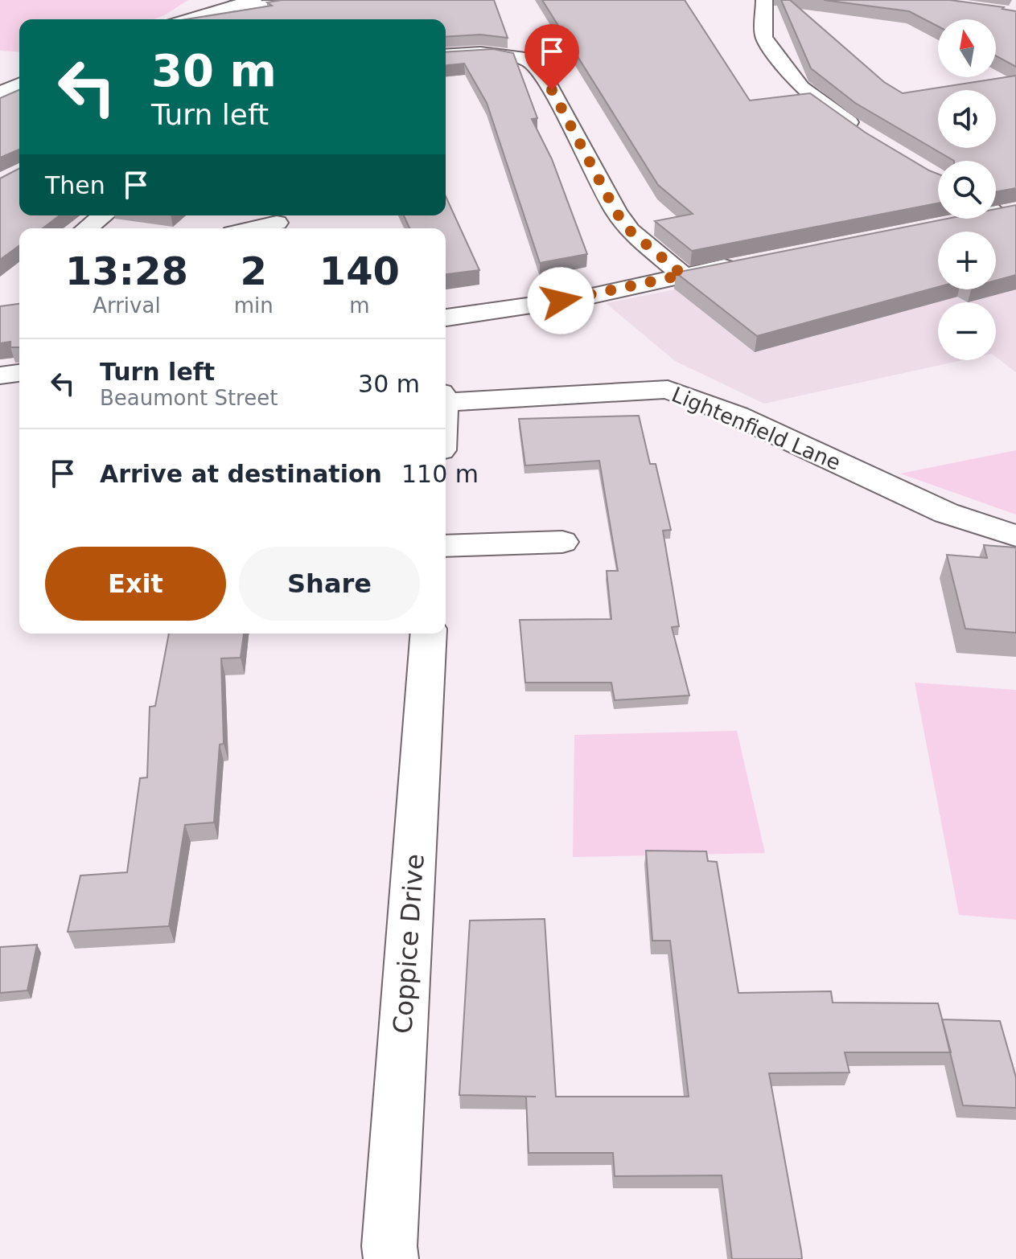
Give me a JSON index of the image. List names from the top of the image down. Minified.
{"streets":{"street":["Lightenfield Lane","Coppice Drive"]},"north":"top","page":{"map_buttons":["+","−"],"turn":["30 m","Turn left"],"then":"Then","eta":["13:28","Arrival","2","min","140","m"],"list":[{"name":"Turn left","note":"Beaumont Street","value":"30 m"},{"name":"Arrive at destination","value":"110 m"}],"buttons":["Exit","Share"]}}
